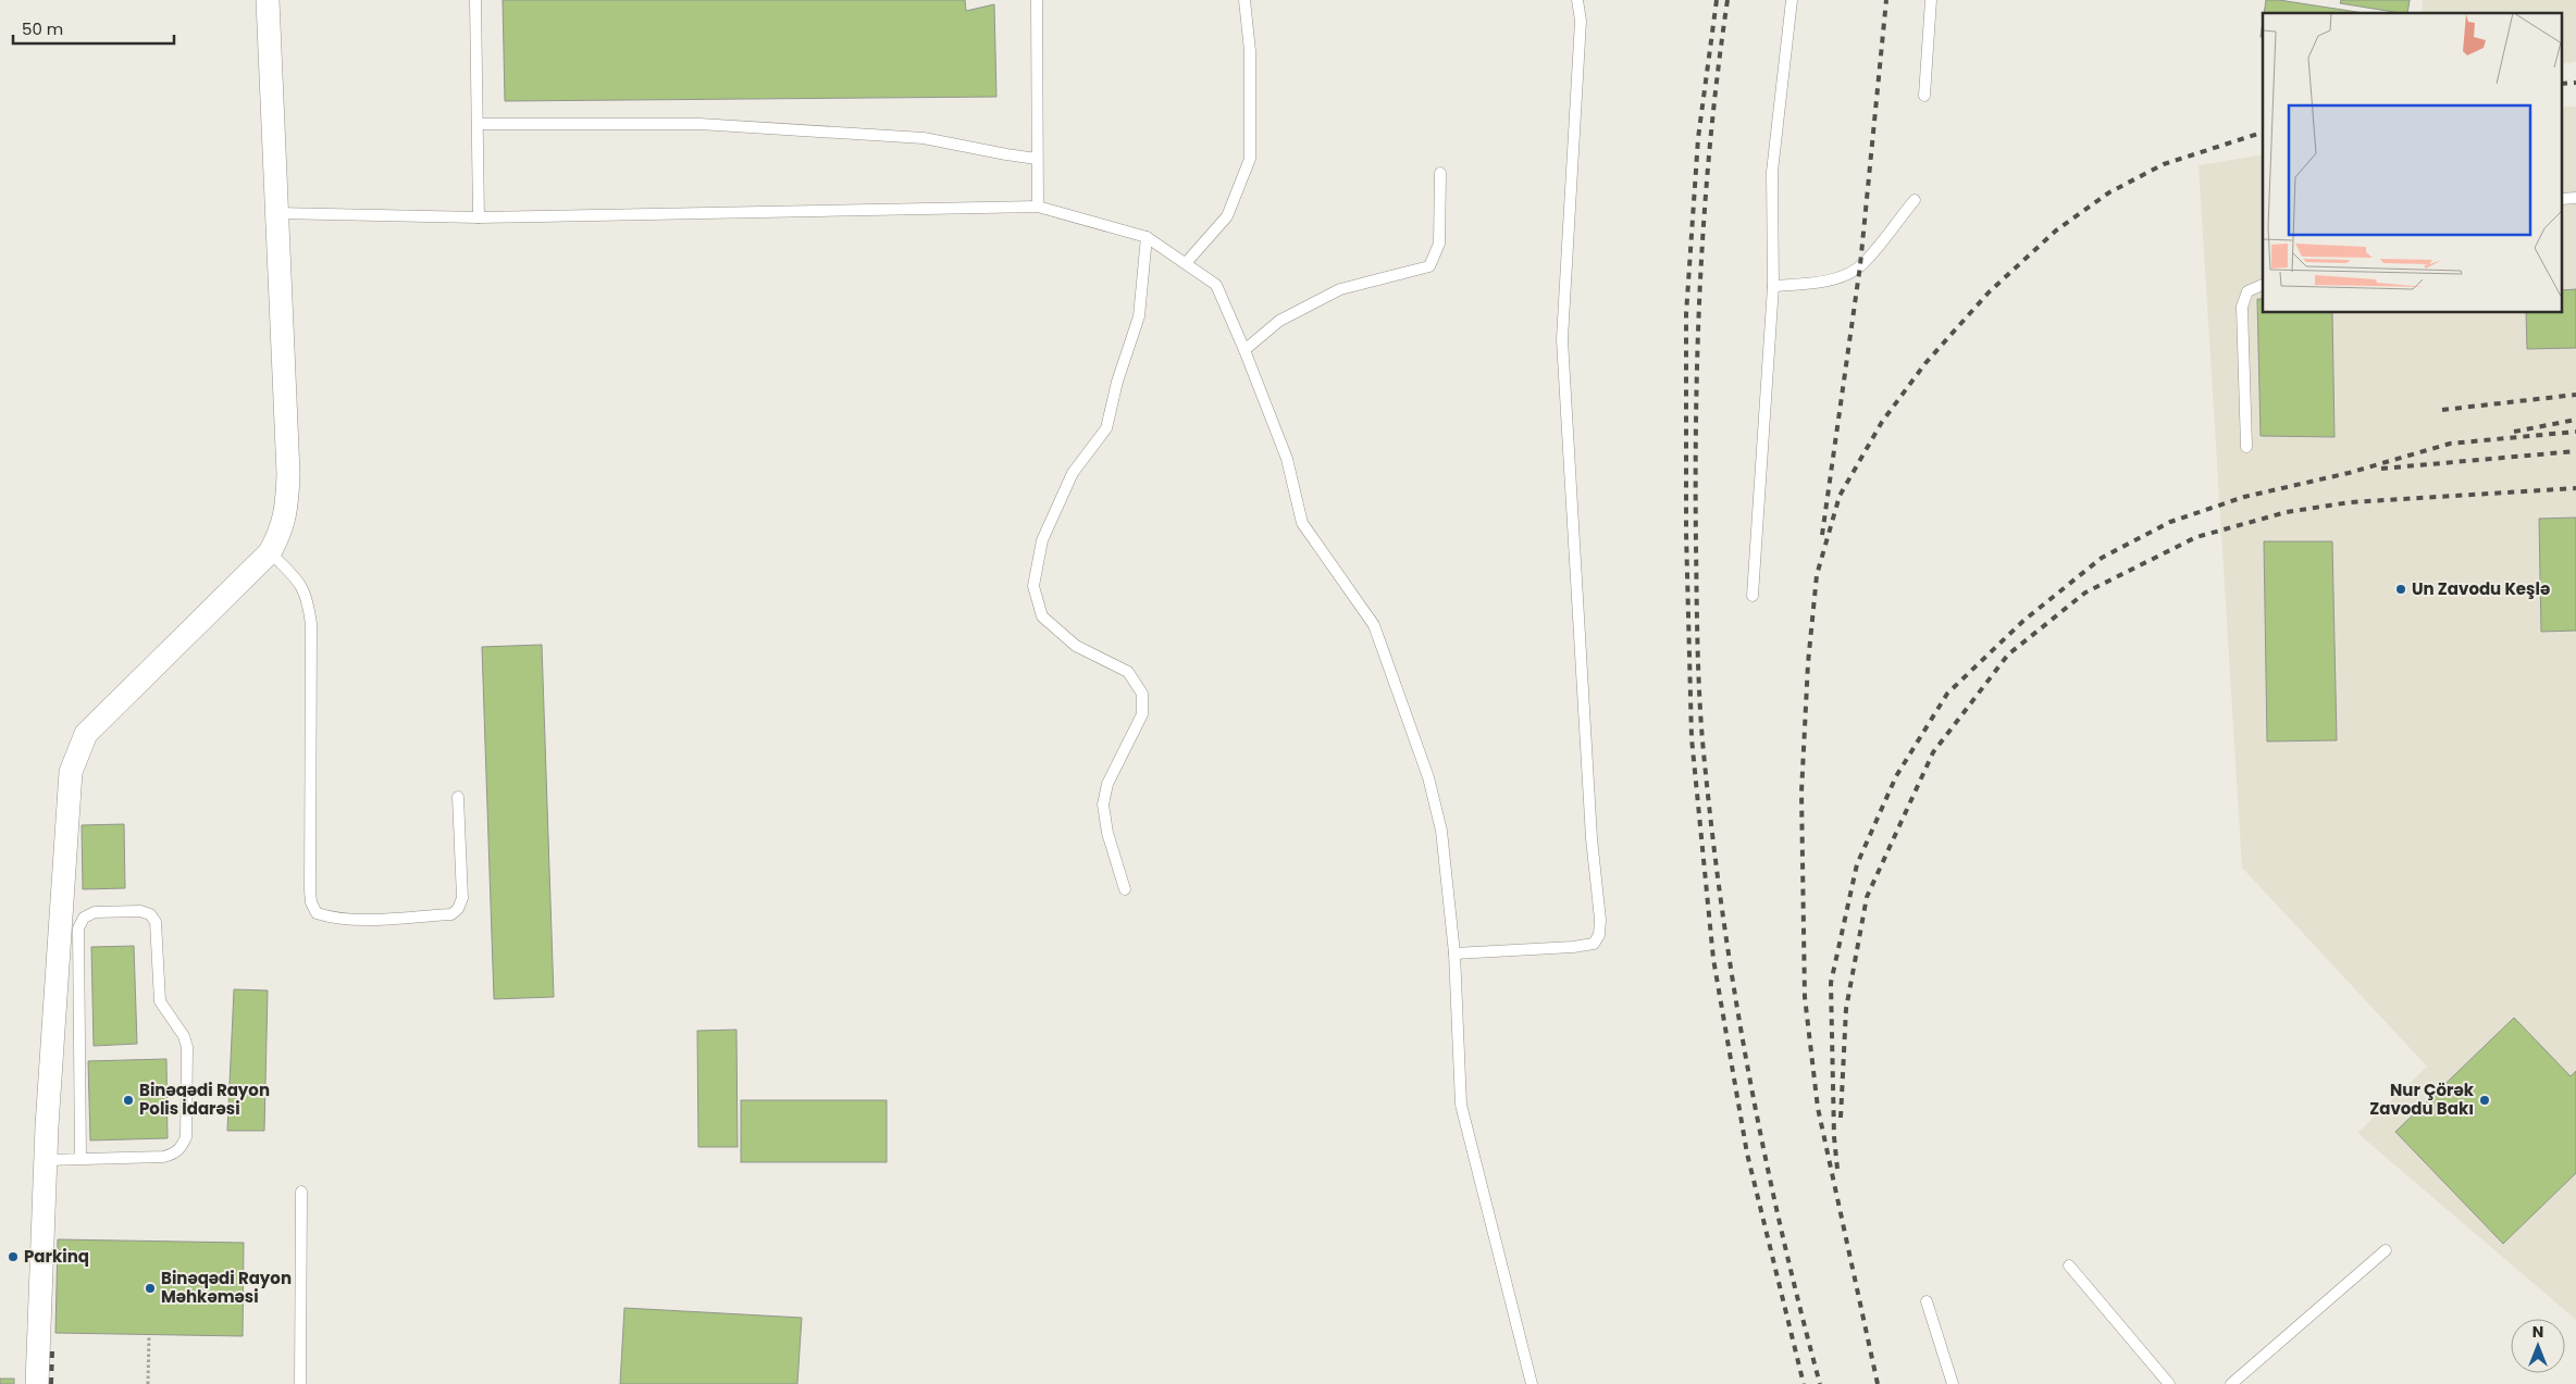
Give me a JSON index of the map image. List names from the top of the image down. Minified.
{"places":["Un Zavodu Keşlə","Binəqədi Rayon Polis İdarəsi","Nur Çörək Zavodu Bakı","Parkinq","Binəqədi Rayon Məhkəməsi"],"scale_bar":"50 m","north":"top"}
